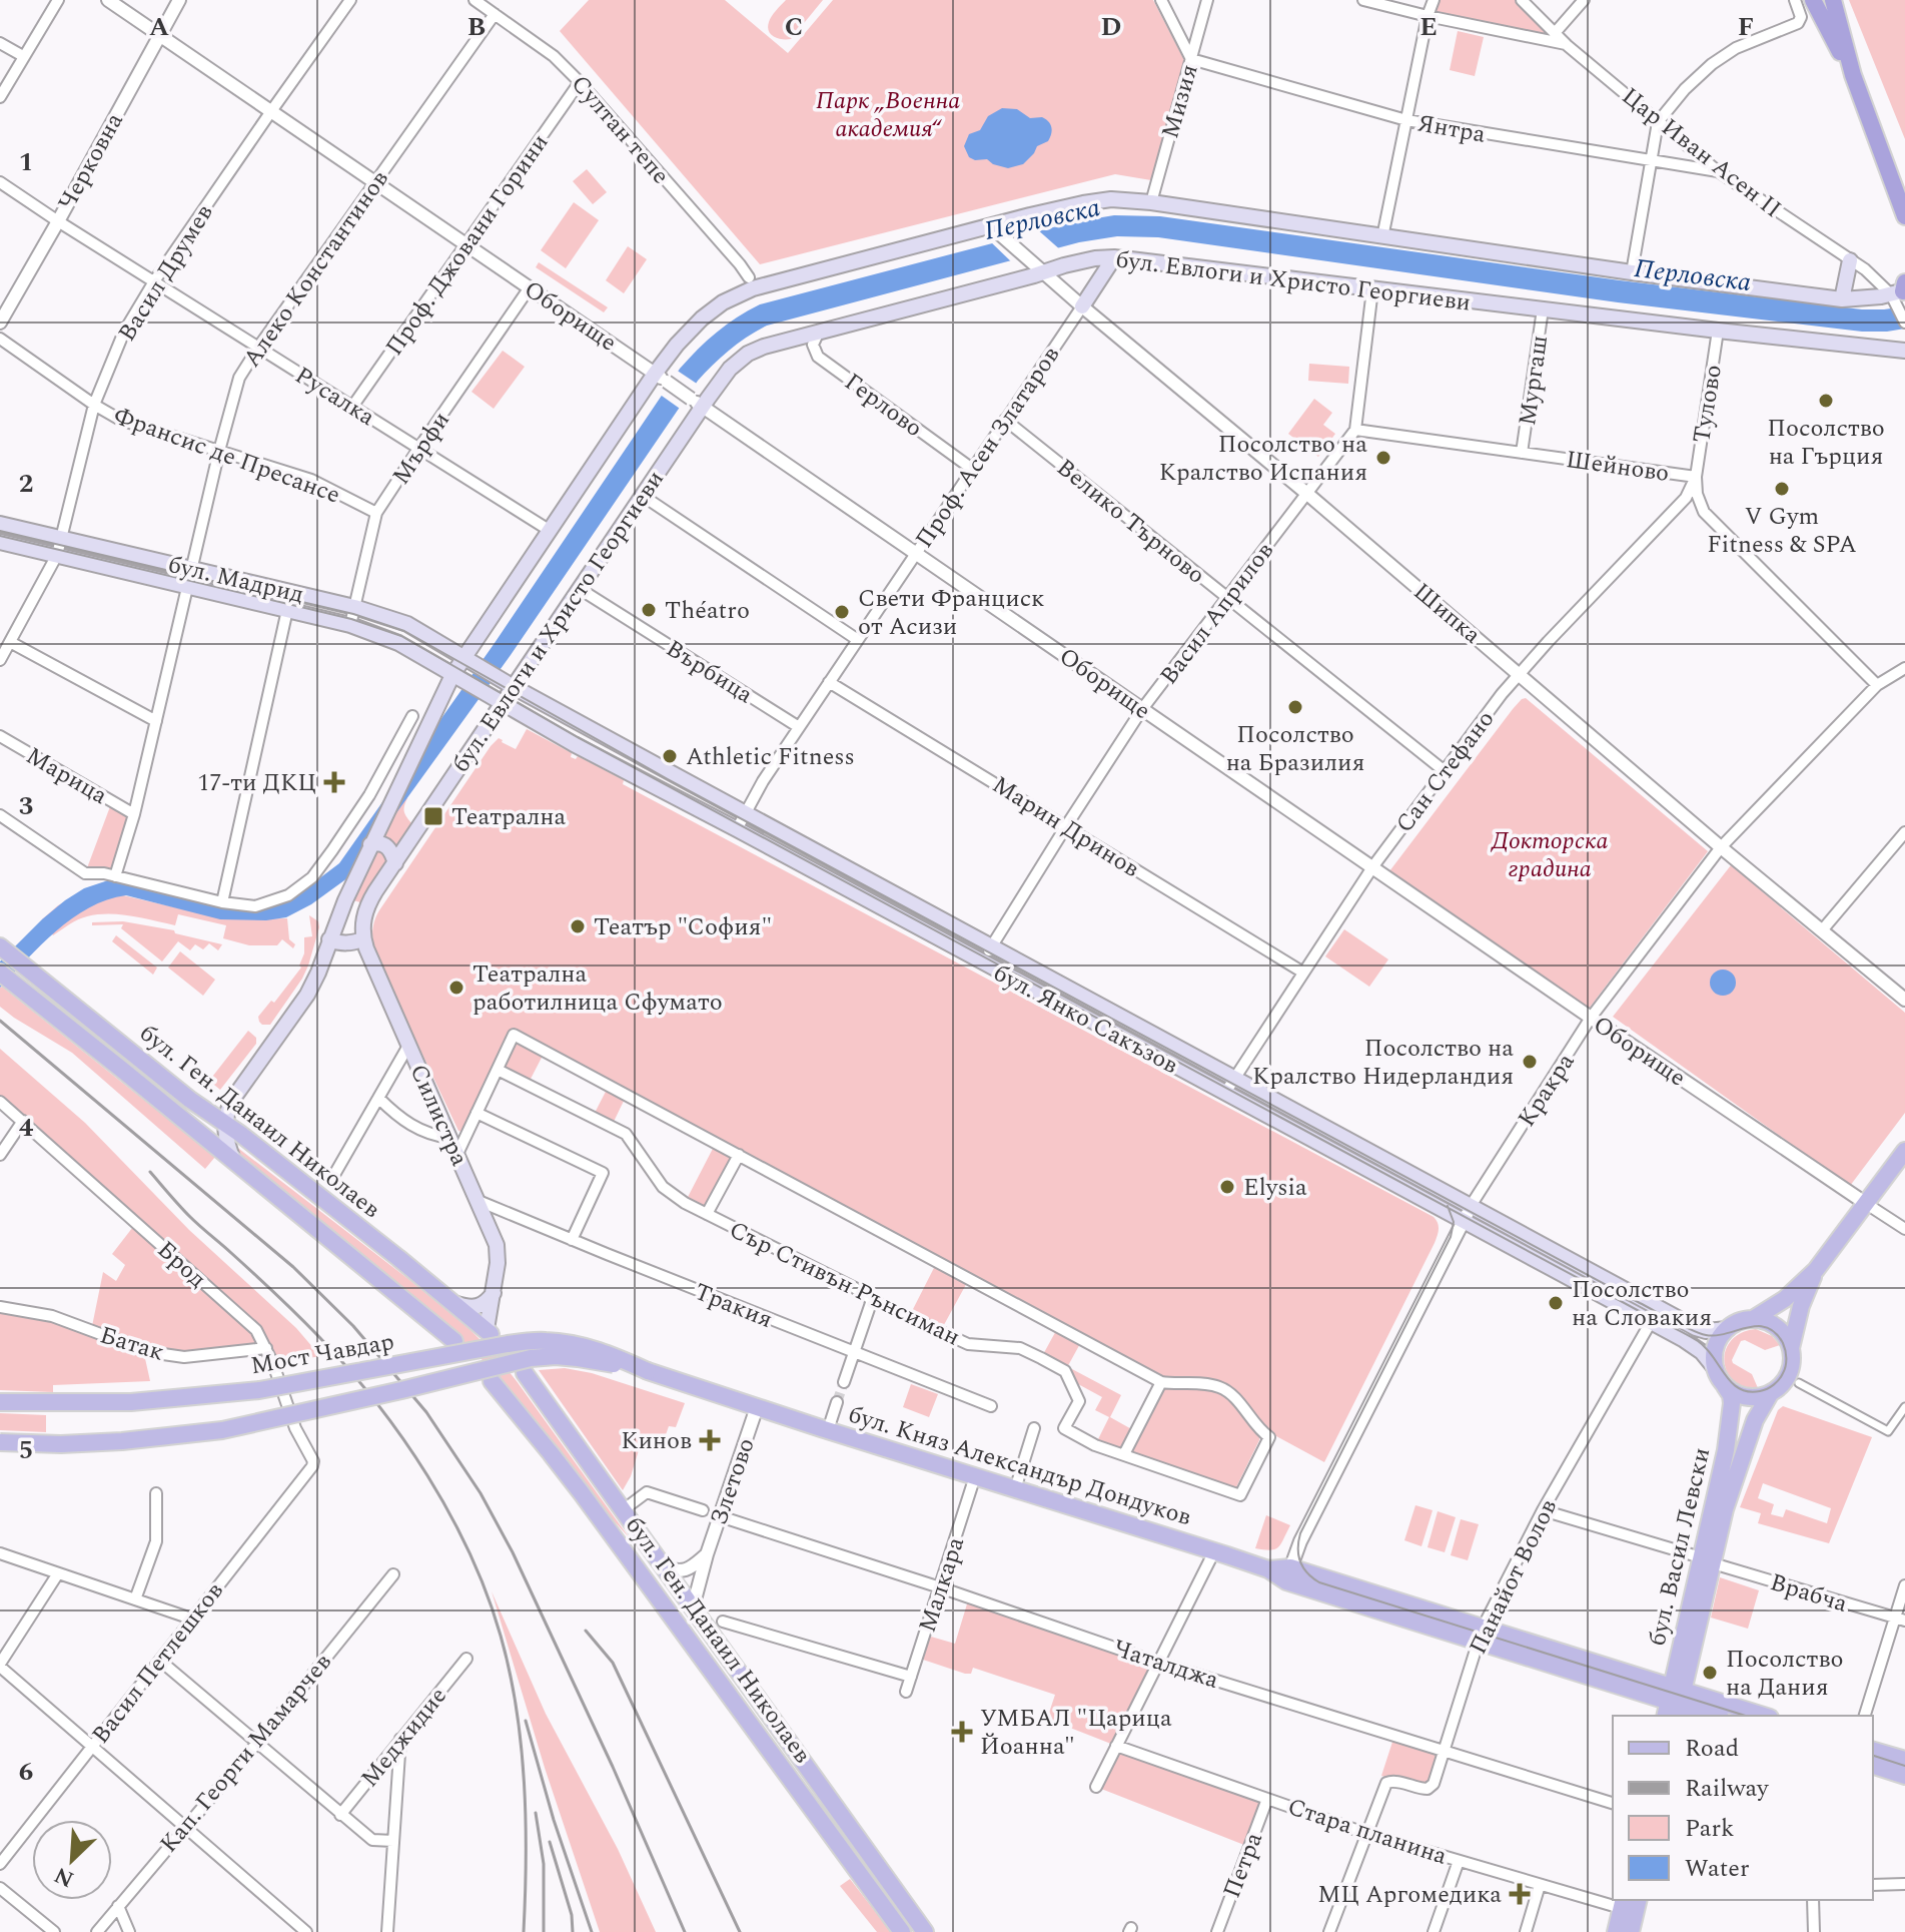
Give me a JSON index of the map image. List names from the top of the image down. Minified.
{"streets":{"main road":["бул. Евлоги и Христо Георгиеви","бул. Мадрид","бул. Янко Сакъзов","Силистра","бул. Ген. Данаил Николаев","Мост Чавдар","бул. Княз Александър Дондуков","бул. Васил Левски"],"street":["Мизия","Янтра","Султан тепе","Цар Иван Асен II","Черковна","Проф. Джовани Горини","Алеко Константинов","Васил Друмев","Оборище","Мургаш","Русалка","Тулово","Герлово","Проф. Асен Златаров","Мърфи","Франсис де Пресансе","Шейново","Велико Търново","Васил Априлов","Шипка","Върбица","Сан Стефано","Марица","Марин Дринов","Кракра","Брод","Сър Стивън Рънсиман","Тракия","Батак","Злетово","Панайот Волов","Малкара","Врабча","Васил Петлешков","Чаталджа","Меджидие","Кап. Георги Мамарчев","Стара планина","Петра"]},"crossings":[["Мизия","Янтра"],["Мизия","бул. Евлоги и Христо Георгиеви"],["Янтра","Цар Иван Асен II"],["Султан тепе","Проф. Джовани Горини"],["Султан тепе","Алеко Константинов"],["Цар Иван Асен II","бул. Евлоги и Христо Георгиеви"],["Черковна","Оборище"],["Черковна","Русалка"],["Проф. Джовани Горини","Оборище"],["Проф. Джовани Горини","Русалка"],["Алеко Константинов","Оборище"],["Алеко Константинов","Русалка"],["Алеко Константинов","Франсис де Пресансе"],["Алеко Константинов","бул. Мадрид"],["Алеко Константинов","Марица"],["Васил Друмев","Оборище"],["Васил Друмев","Русалка"],["Васил Друмев","Франсис де Пресансе"],["Васил Друмев","бул. Мадрид"],["бул. Евлоги и Христо Георгиеви","Оборище"],["бул. Евлоги и Христо Георгиеви","Мургаш"],["бул. Евлоги и Христо Георгиеви","Русалка"],["бул. Евлоги и Христо Георгиеви","Тулово"],["бул. Евлоги и Христо Георгиеви","Герлово"],["бул. Евлоги и Христо Георгиеви","бул. Мадрид"],["бул. Евлоги и Христо Георгиеви","Васил Априлов"],["бул. Евлоги и Христо Георгиеви","Шипка"],["бул. Евлоги и Христо Георгиеви","Върбица"],["бул. Евлоги и Христо Георгиеви","бул. Янко Сакъзов"],["бул. Евлоги и Христо Георгиеви","Силистра"],["бул. Евлоги и Христо Георгиеви","бул. Ген. Данаил Николаев"],["Оборище","Проф. Асен Златаров"],["Оборище","Мърфи"],["Оборище","Васил Априлов"],["Оборище","Сан Стефано"],["Оборище","Кракра"],["Мургаш","Шейново"],["Русалка","Мърфи"],["Тулово","Шейново"],["Тулово","Сан Стефано"],["Герлово","Проф. Асен Златаров"],["Проф. Асен Златаров","Велико Търново"],["Проф. Асен Златаров","Шипка"],["Проф. Асен Златаров","Върбица"],["Проф. Асен Златаров","Марин Дринов"],["Проф. Асен Златаров","бул. Янко Сакъзов"],["Мърфи","Франсис де Пресансе"],["Мърфи","бул. Мадрид"],["Шейново","Васил Априлов"],["Шейново","Сан Стефано"],["Шейново","Кракра"],["Велико Търново","Васил Априлов"],["Велико Търново","Сан Стефано"],["бул. Мадрид","бул. Янко Сакъзов"],["Васил Априлов","Шипка"],["Васил Априлов","Марин Дринов"],["Васил Априлов","бул. Янко Сакъзов"],["Шипка","Сан Стефано"],["Шипка","Кракра"],["Сан Стефано","Марин Дринов"],["Сан Стефано","бул. Янко Сакъзов"],["бул. Янко Сакъзов","Кракра"],["бул. Янко Сакъзов","бул. Васил Левски"],["бул. Янко Сакъзов","Панайот Волов"],["Кракра","бул. Княз Александър Дондуков"],["Силистра","бул. Ген. Данаил Николаев"],["Силистра","Тракия"],["бул. Ген. Данаил Николаев","Злетово"],["Брод","Батак"],["Брод","Васил Петлешков"],["Мост Чавдар","бул. Княз Александър Дондуков"],["Мост Чавдар","Злетово"],["бул. Княз Александър Дондуков","Злетово"],["бул. Княз Александър Дондуков","бул. Васил Левски"],["бул. Княз Александър Дондуков","Панайот Волов"],["бул. Княз Александър Дондуков","Малкара"],["Злетово","Чаталджа"],["бул. Васил Левски","Врабча"],["Панайот Волов","Врабча"],["Панайот Волов","Чаталджа"],["Панайот Волов","Стара планина"],["Малкара","Чаталджа"],["Стара планина","Петра"]],"water":["Перловска"],"parks":["Парк „Военна академия“","Докторска градина"],"places":{"other":["Посолство на Гърция","Посолство на Кралство Испания","V Gym Fitness & SPA","Théatro","Свети Франциск от Асизи","Посолство на Бразилия","Athletic Fitness","Театър \"София\"","Театрална работилница Сфумато","Посолство на Кралство Нидерландия","Elysia","Посолство на Словакия","Посолство на Дания"],"health":["17-ти ДКЦ","Кинов","УМБАЛ \"Царица Йоанна\"","МЦ Аргомедика"],"transit":["Театрална"]},"legend":["Road","Railway","Park","Water"],"north":"bottom left","grid":{"columns":["A","B","C","D","E","F"],"rows":["1","2","3","4","5","6"]}}
